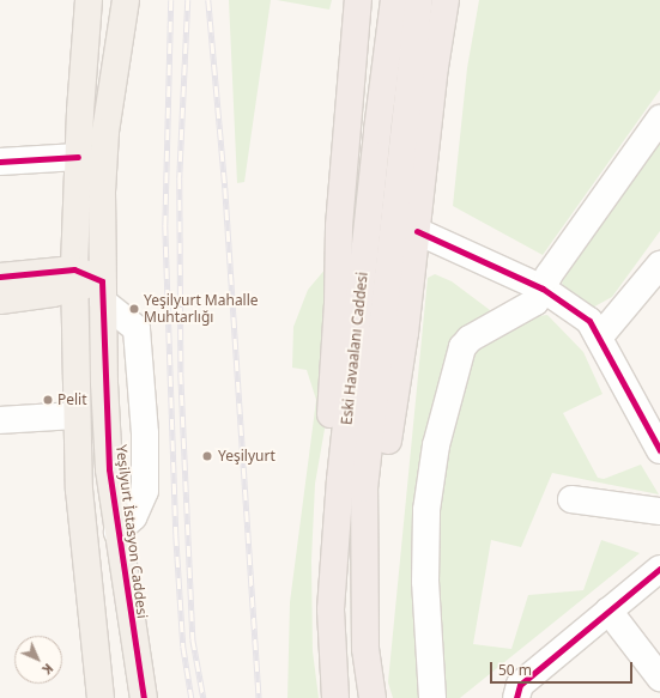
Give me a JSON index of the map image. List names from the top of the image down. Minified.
{"streets":{"highway":["Eski Havaalanı Caddesi"],"main road":["Yeşilyurt İstasyon Caddesi"]},"places":["Yeşilyurt Mahalle Muhtarlığı","Pelit","Yeşilyurt"],"scale_bar":"50 m","north":"bottom right"}
